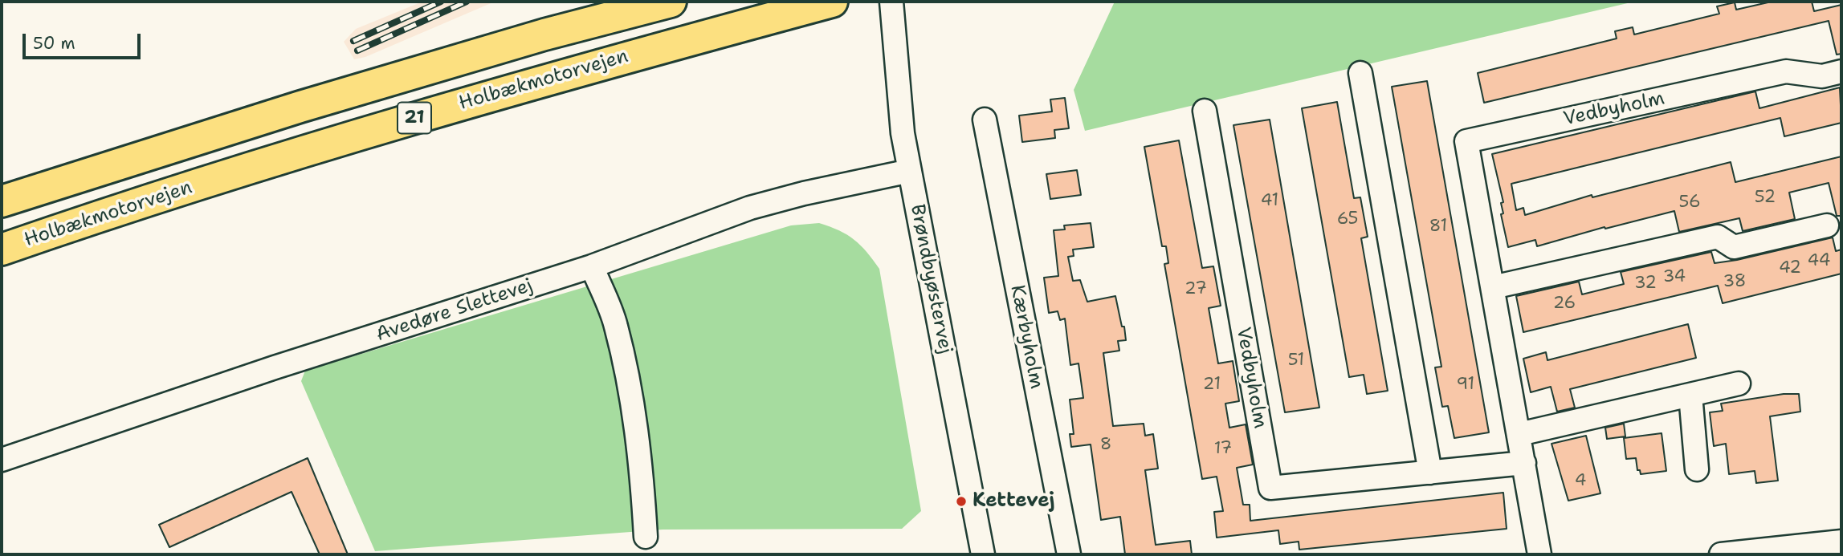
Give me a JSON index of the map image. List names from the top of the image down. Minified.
{"streets":{"highway":["Holbækmotorvejen","21"],"street":["Vedbyholm","Brøndbyøstervej","Avedøre Slettevej","Kærbyholm"]},"crossings":[["Brøndbyøstervej","Avedøre Slettevej"]],"places":["Kettevej"],"house_numbers":["52","41","56","65","81","44","42","34","38","32","27","26","51","21","91","8","17","4"],"scale_bar":"50 m"}
